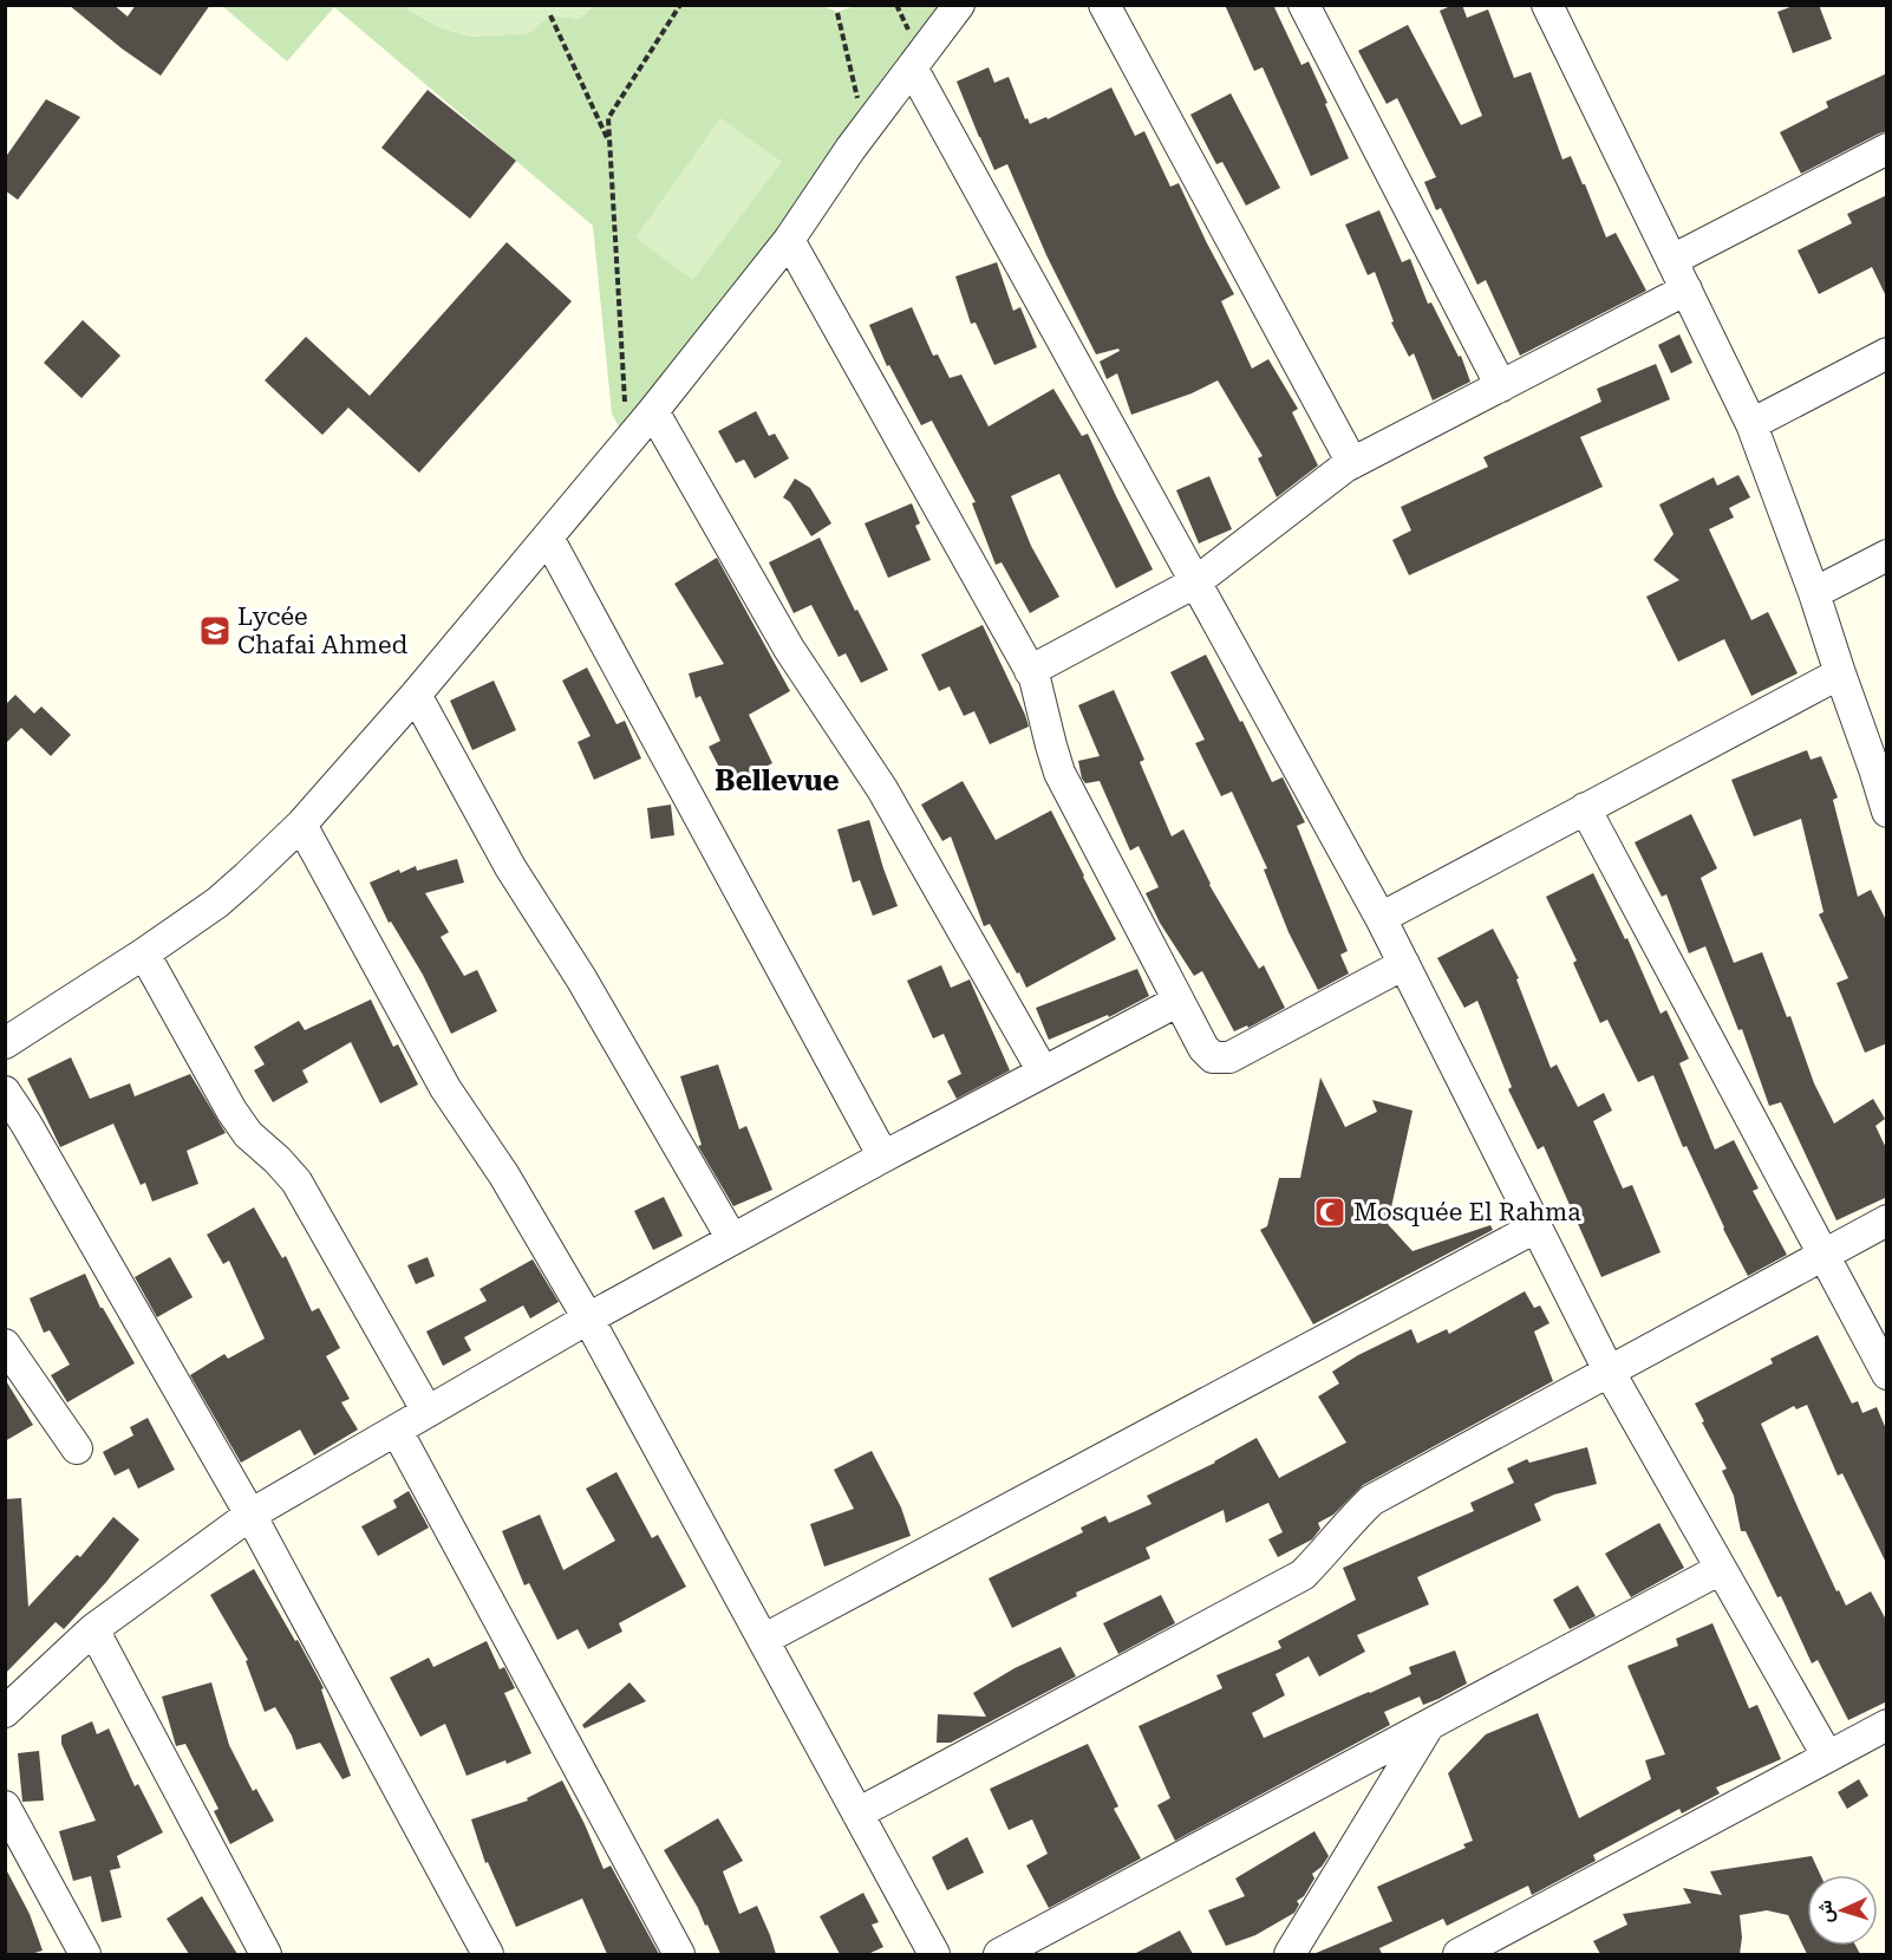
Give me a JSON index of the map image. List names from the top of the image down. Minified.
{"districts":["Bellevue"],"places":{"school or university":["Lycée Chafai Ahmed"],"mosque":["Mosquée El Rahma"]},"north":"left"}
